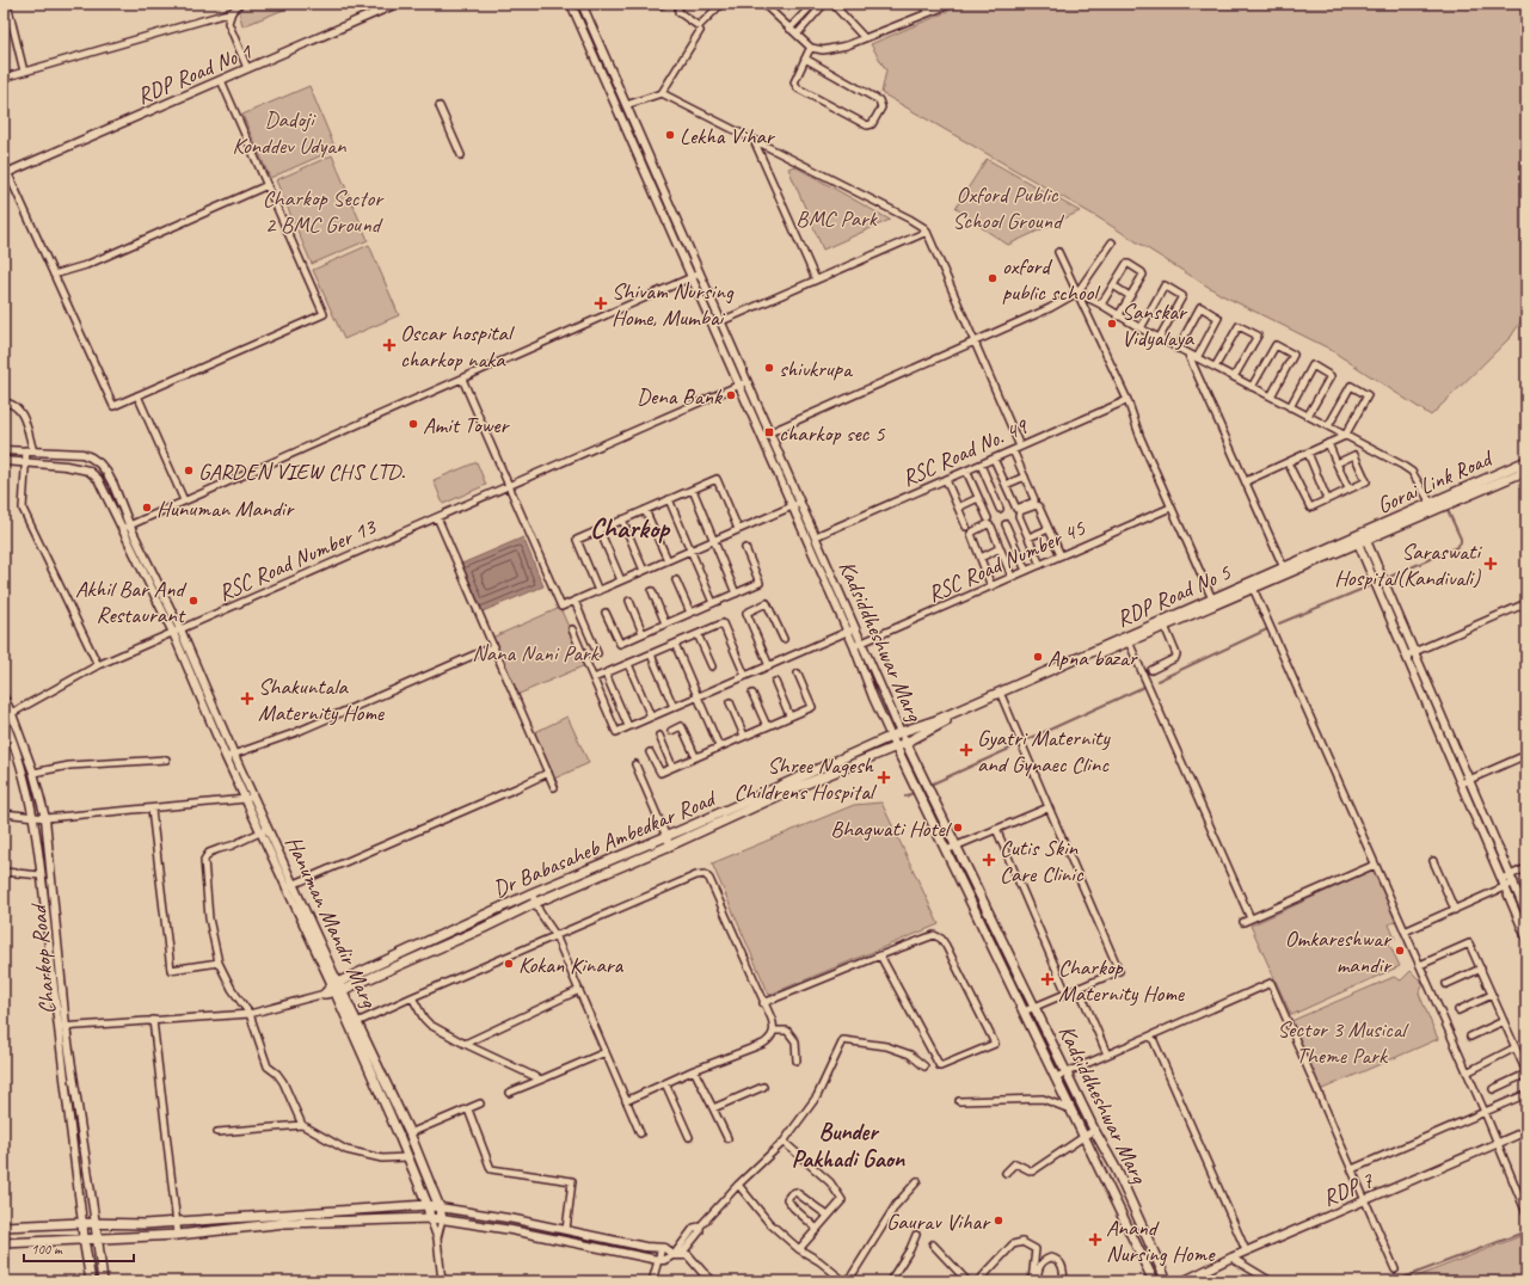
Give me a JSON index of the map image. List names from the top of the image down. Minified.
{"streets":{"main road":["Gorai Link Road","RDP Road No 5","Kadsiddheshwar Marg","Dr Babasaheb Ambedkar Road","Hanuman Mandir Marg"],"street":["RDP Road No 1","RSC Road No. 49","RSC Road Number 13","RSC Road Number 45","Charkop Road","RDP 7"]},"crossings":[["RSC Road No. 49","Kadsiddheshwar Marg"],["Gorai Link Road","RDP Road No 5"],["RSC Road Number 13","Kadsiddheshwar Marg"],["RSC Road Number 13","Hanuman Mandir Marg"],["RSC Road Number 13","Charkop Road"],["RSC Road Number 45","Kadsiddheshwar Marg"],["RDP Road No 5","Kadsiddheshwar Marg"],["RDP Road No 5","Dr Babasaheb Ambedkar Road"],["Kadsiddheshwar Marg","Dr Babasaheb Ambedkar Road"],["Dr Babasaheb Ambedkar Road","Hanuman Mandir Marg"],["Dr Babasaheb Ambedkar Road","Charkop Road"]],"districts":["Charkop","Bunder Pakhadi Gaon"],"parks":["Dadoji Konddev Udyan","Oxford Public School Ground","Charkop Sector 2 BMC Ground","BMC Park","Nana Nani Park","Sector 3 Musical Theme Park"],"places":{"other":["Lekha Vihar","oxford public school","Sanskar Vidyalaya","shivkrupa","Dena Bank","Amit Tower","GARDEN VIEW CHS LTD.","Hunuman Mandir","Akhil Bar And Restaurant","Apna bazar","Bhagwati Hotel","Omkareshwar mandir","Kokan Kinara","Gaurav Vihar"],"health":["Shivam Nursing Home, Mumbai","Oscar hospital charkop naka","Saraswati Hospital(Kandivali)","Shakuntala Maternity Home","Gyatri Maternity and Gynaec Clinc","Shree Nagesh Childrens Hospital","Cutis Skin Care Clinic","Charkop Maternity Home","Anand Nursing Home"],"transit":["charkop sec 5"]},"scale_bar":"100 m"}
